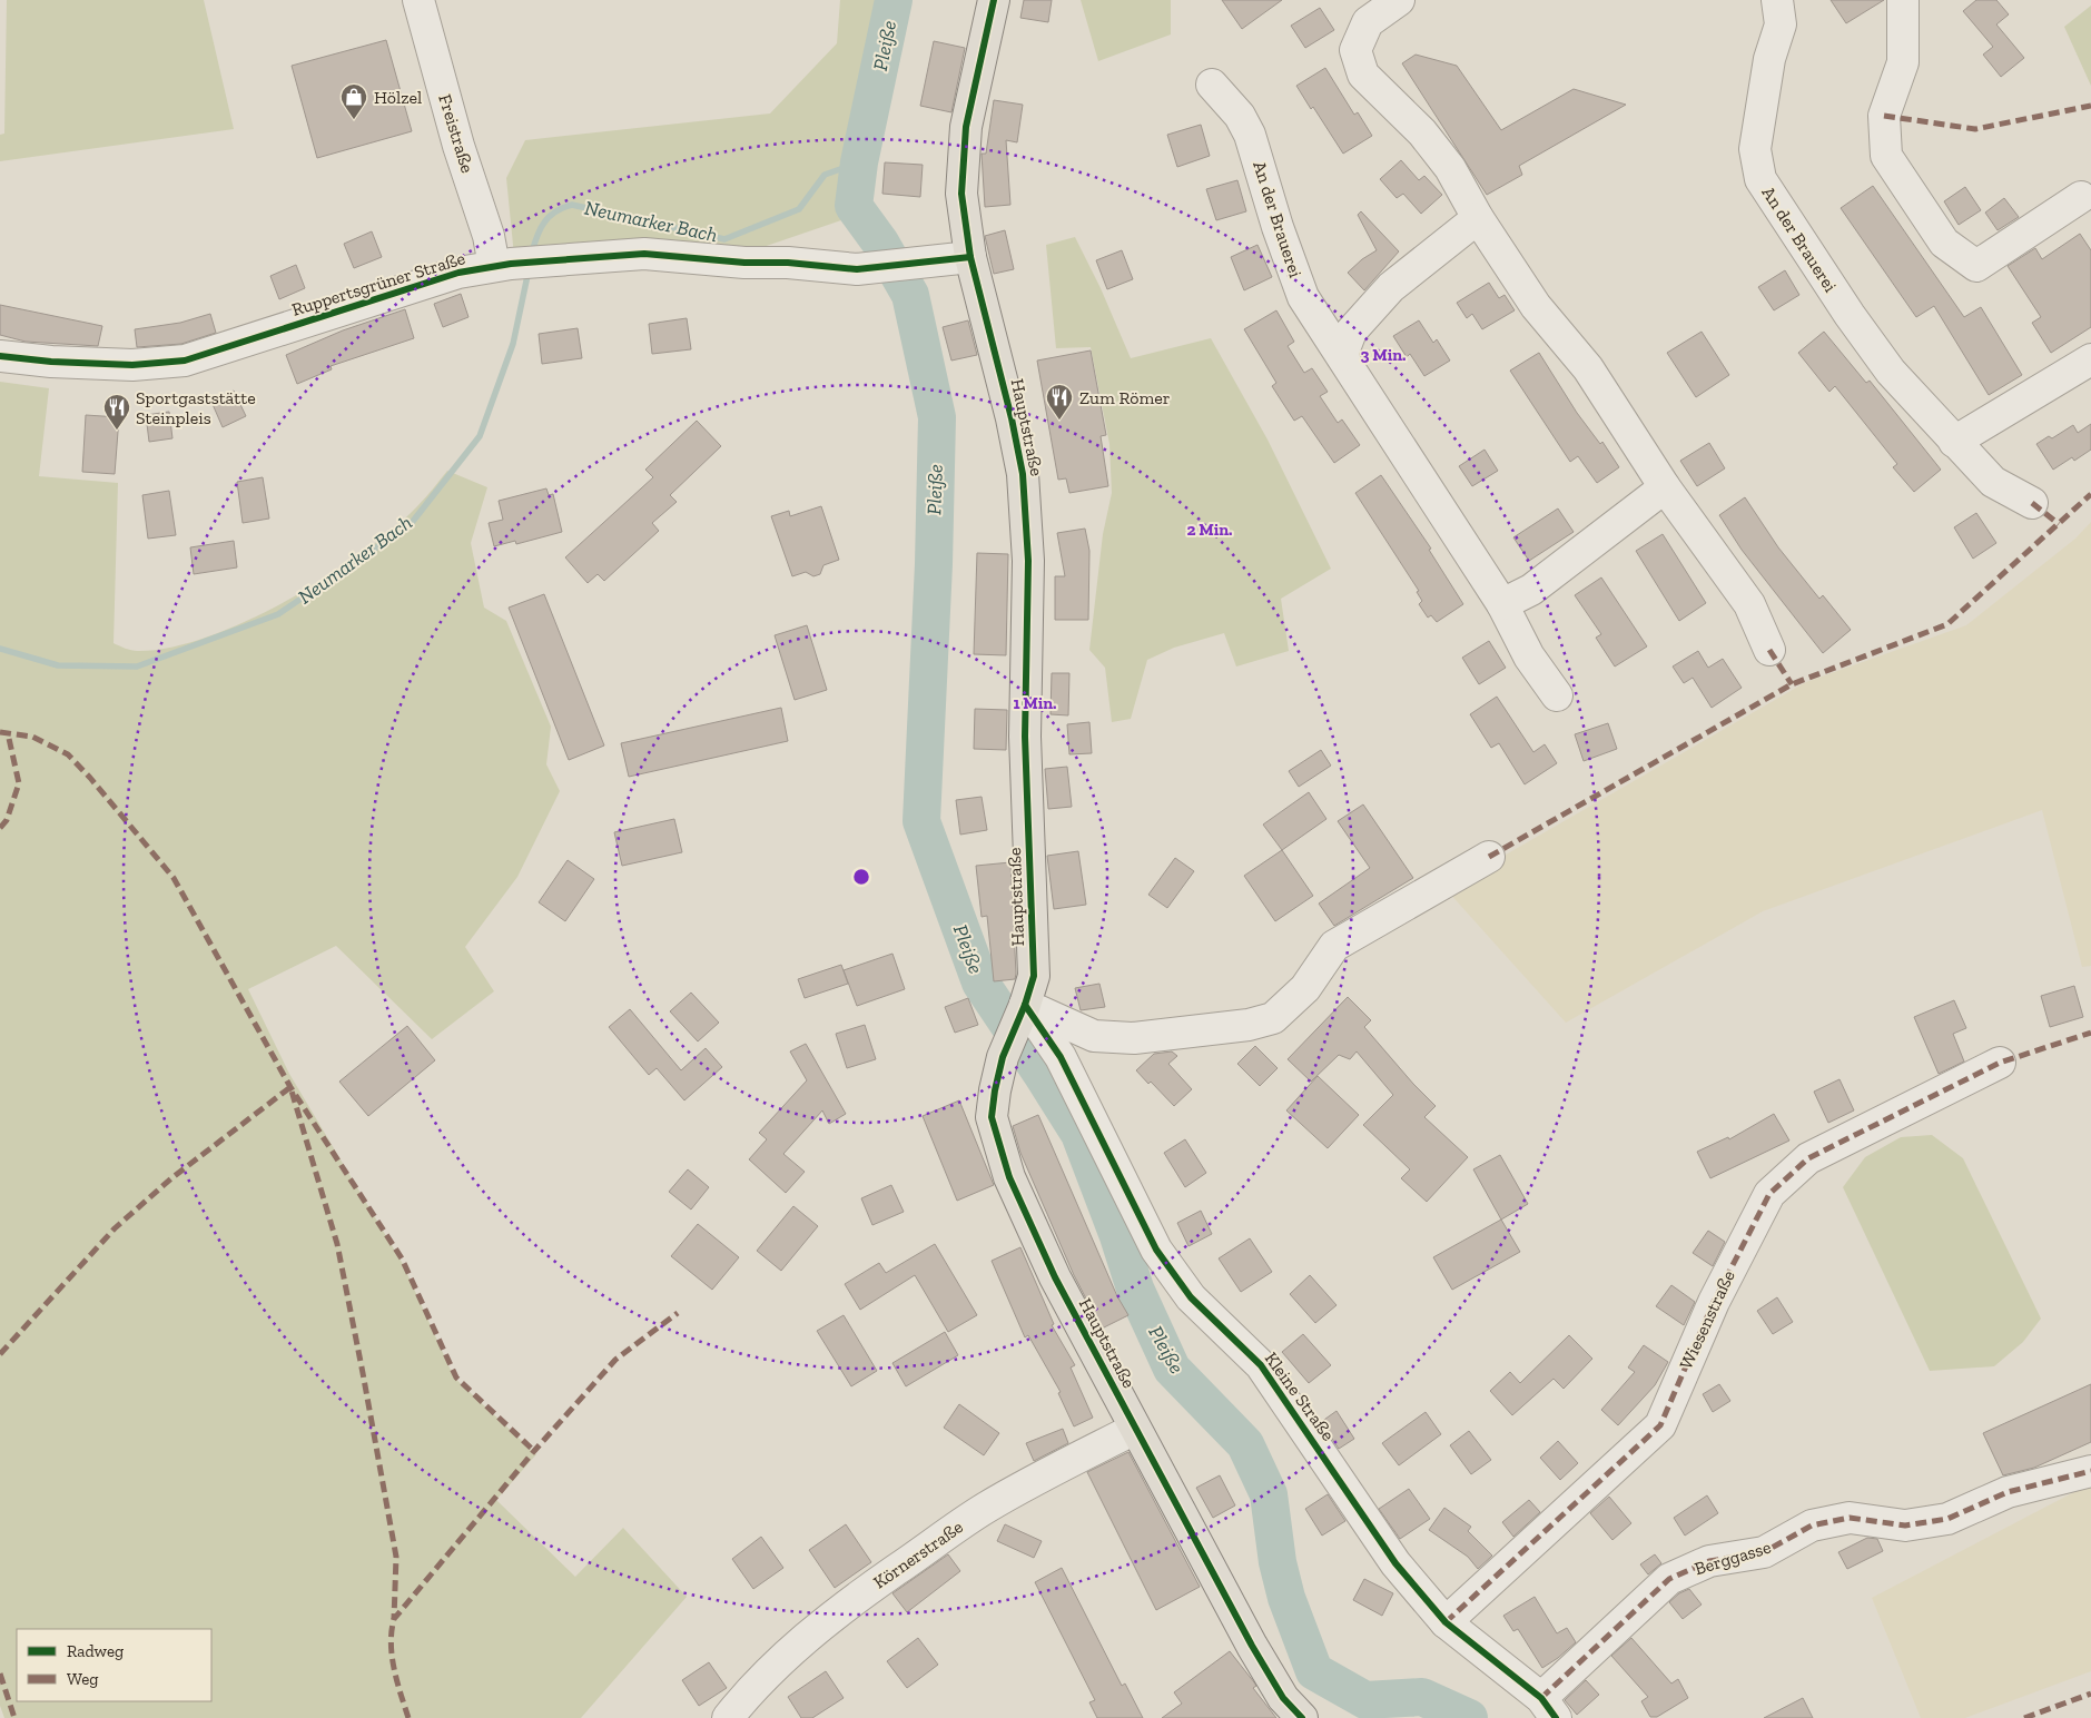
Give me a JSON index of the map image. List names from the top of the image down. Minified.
{"streets":{"main road":["Hauptstraße"],"street":["Freistraße","An der Brauerei","Ruppertsgrüner Straße","Wiesenstraße","Kleine Straße","Körnerstraße","Berggasse"]},"crossings":[["Freistraße","Ruppertsgrüner Straße"],["Ruppertsgrüner Straße","Hauptstraße"],["Hauptstraße","Kleine Straße"],["Hauptstraße","Körnerstraße"],["Wiesenstraße","Kleine Straße"],["Kleine Straße","Berggasse"]],"water":["Pleiße","Neumarker Bach"],"places":{"shop":["Hölzel"],"restaurant":["Zum Römer","Sportgaststätte Steinpleis"]},"legend":["Radweg","Weg"],"rings":["3 Min.","2 Min.","1 Min."]}
